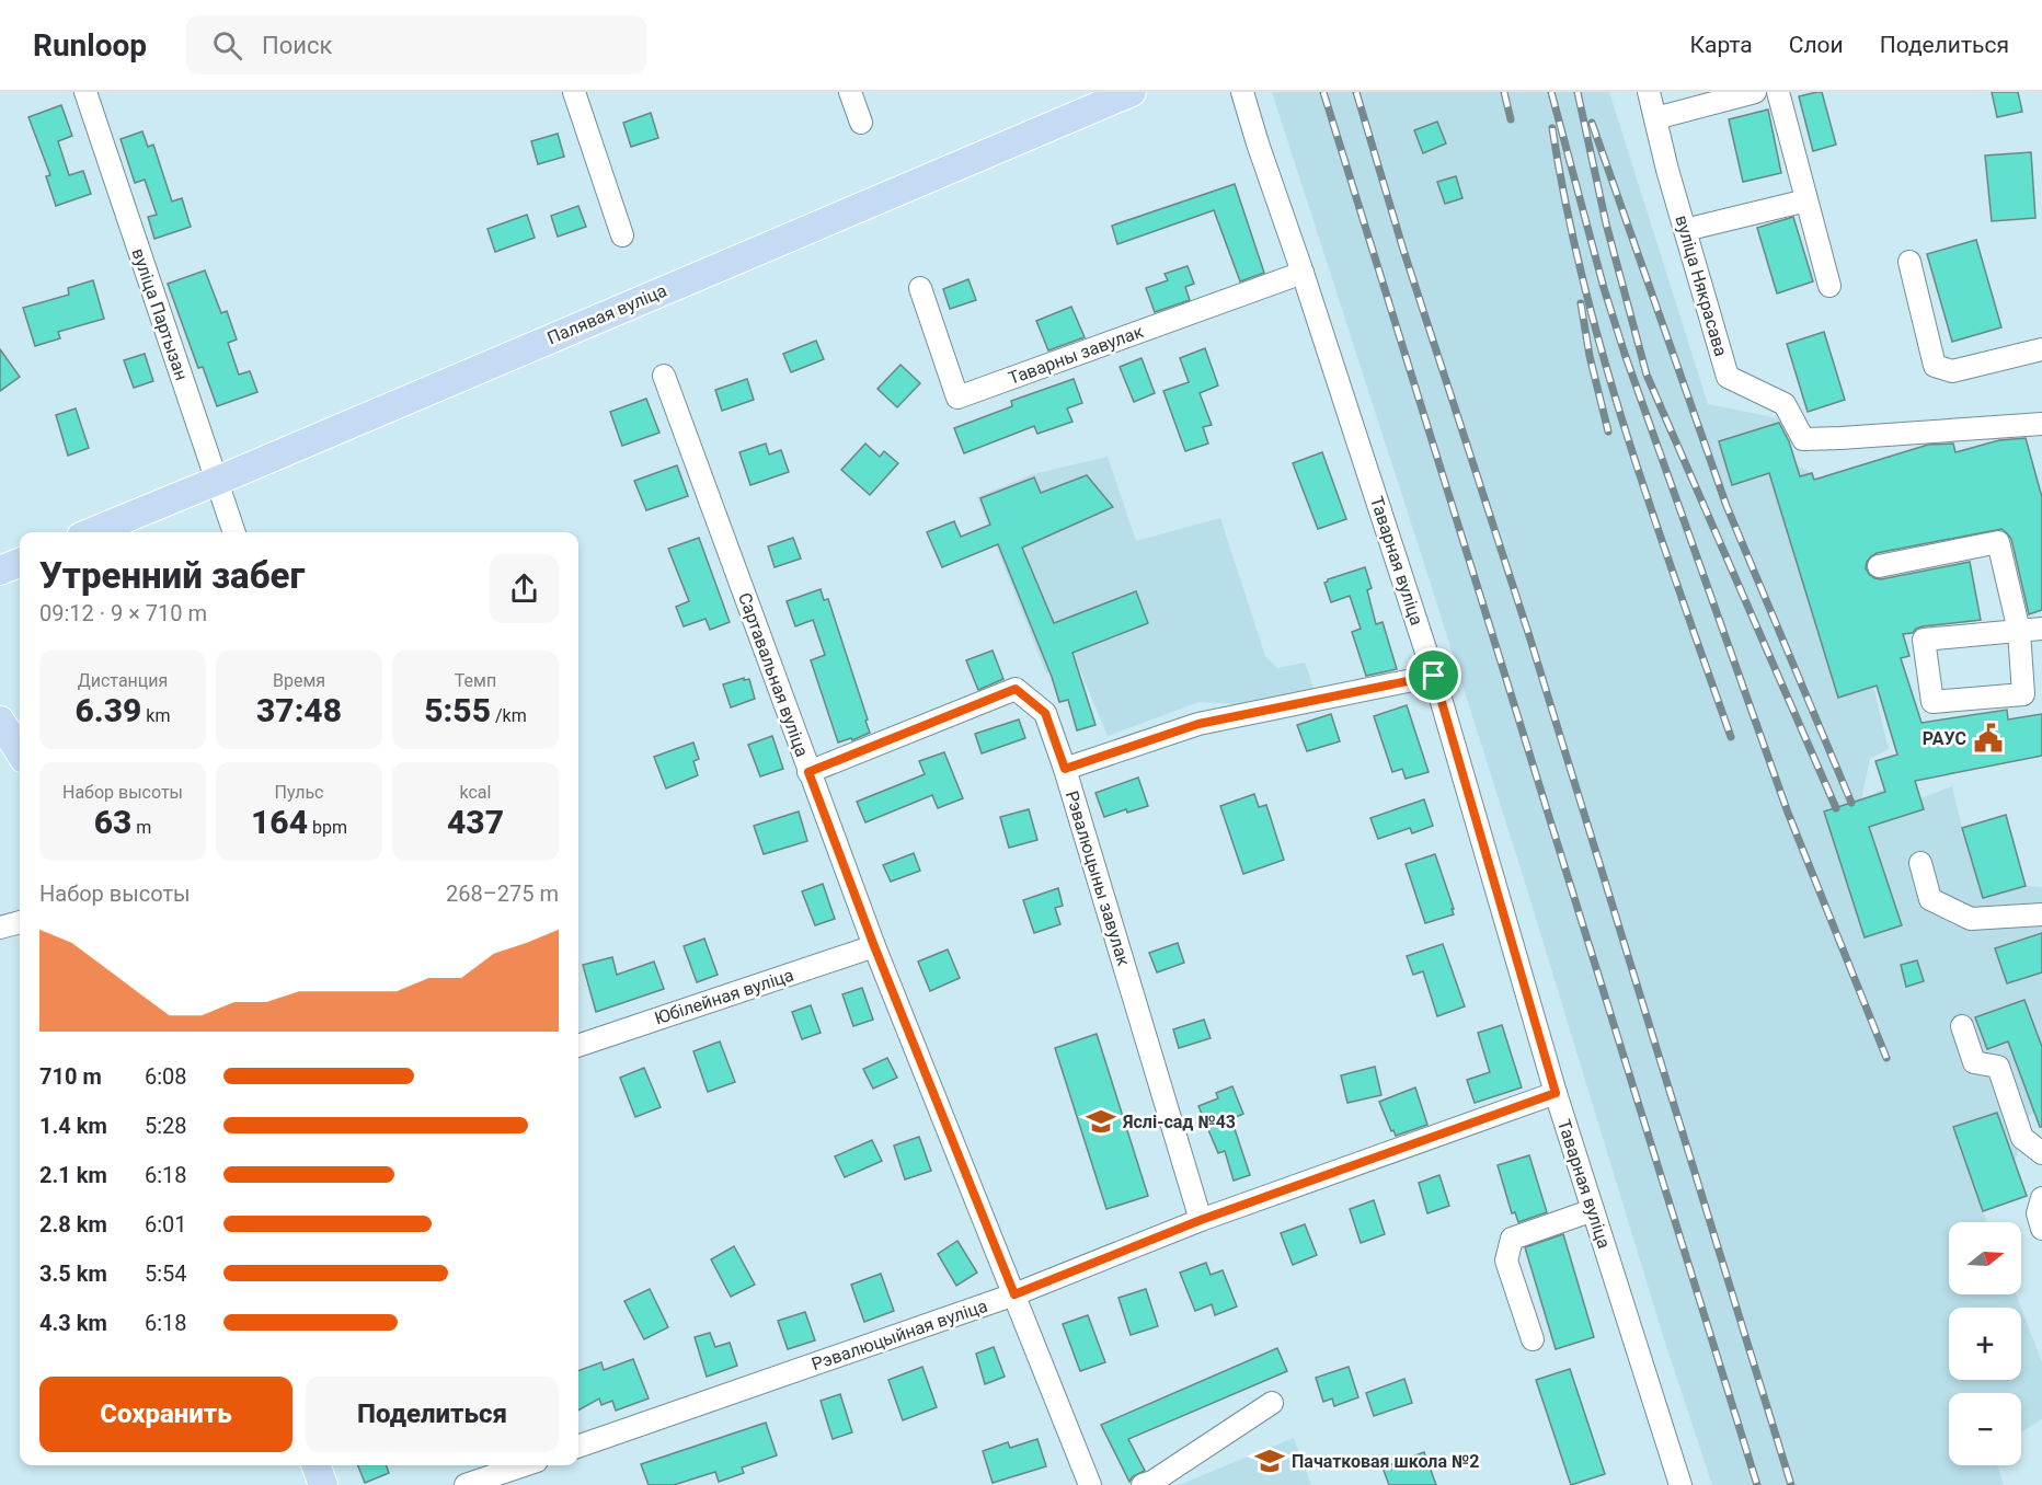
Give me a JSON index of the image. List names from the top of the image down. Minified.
{"streets":{"main road":["Палявая вуліца"],"street":["вуліца Някрасава","вуліца Партызан","Таварны завулак","Таварная вуліца","Сартавальная вуліца","Рэвалюцыны завулак","Юбілейная вуліца","Рэвалюцыйная вуліца"]},"crossings":[["вуліца Партызан","Палявая вуліца"],["Таварны завулак","Таварная вуліца"],["Таварная вуліца","Рэвалюцыйная вуліца"],["Сартавальная вуліца","Рэвалюцыны завулак"],["Сартавальная вуліца","Юбілейная вуліца"],["Сартавальная вуліца","Рэвалюцыйная вуліца"],["Рэвалюцыны завулак","Рэвалюцыйная вуліца"]],"places":{"public building":["РАУС"],"school or university":["Яслі-сад №43","Пачатковая школа №2"]},"north":"right","page":{"header":"Runloop","search":"Поиск","nav":["Карта","Слои","Поделиться"],"heading":["Утренний забег","09:12 · 9 × 710 m"],"stats":[["Дистанция","6.39 km"],["Время","37:48"],["Темп","5:55 /km"],["Набор высоты","63 m"],["Пульс","164 bpm"],["kcal","437"]],"chart":["Набор высоты","268–275 m"],"list":[{"name":"710 m","note":"6:08"},{"name":"1.4 km","note":"5:28"},{"name":"2.1 km","note":"6:18"},{"name":"2.8 km","note":"6:01"},{"name":"3.5 km","note":"5:54"},{"name":"4.3 km","note":"6:18"}],"map_buttons":["+","−"],"buttons":["Сохранить","Поделиться"]}}
